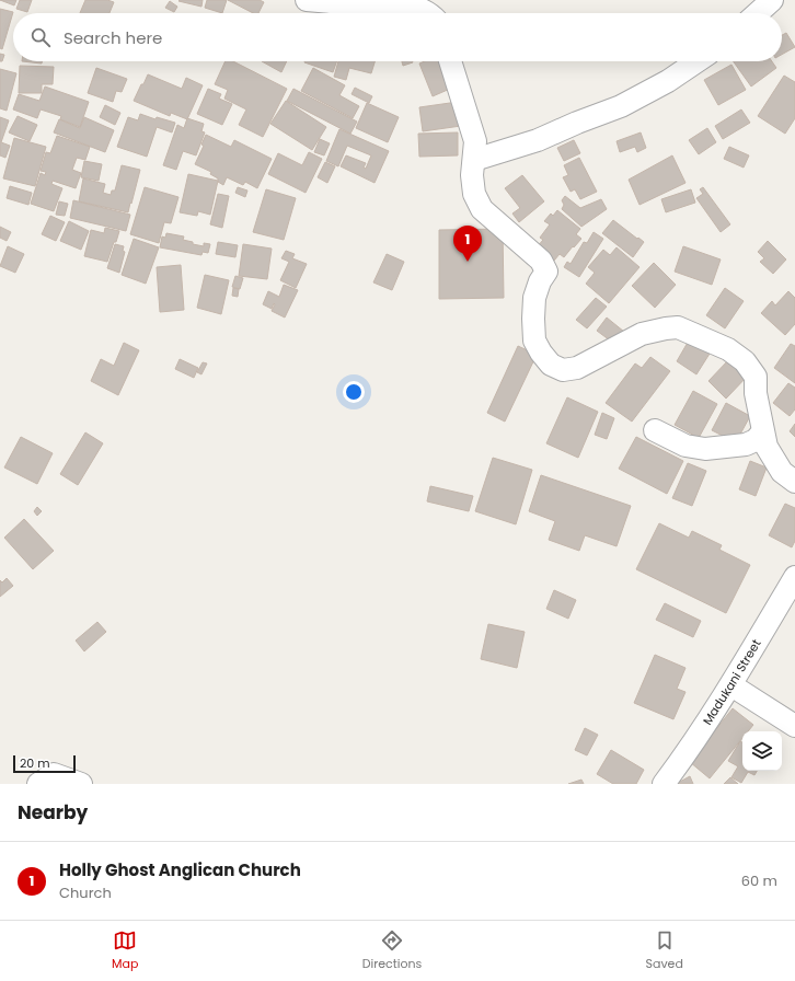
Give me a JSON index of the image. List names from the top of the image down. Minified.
{"streets":{"street":["Madukani Street"]},"scale_bar":"20 m","page":{"search":"Search here","pins":"1","scale":"20 m","heading":"Nearby","list":[{"mark":"1","name":"Holly Ghost Anglican Church","note":"Church","value":"60 m"}],"nav":["Map","Directions","Saved"]}}
